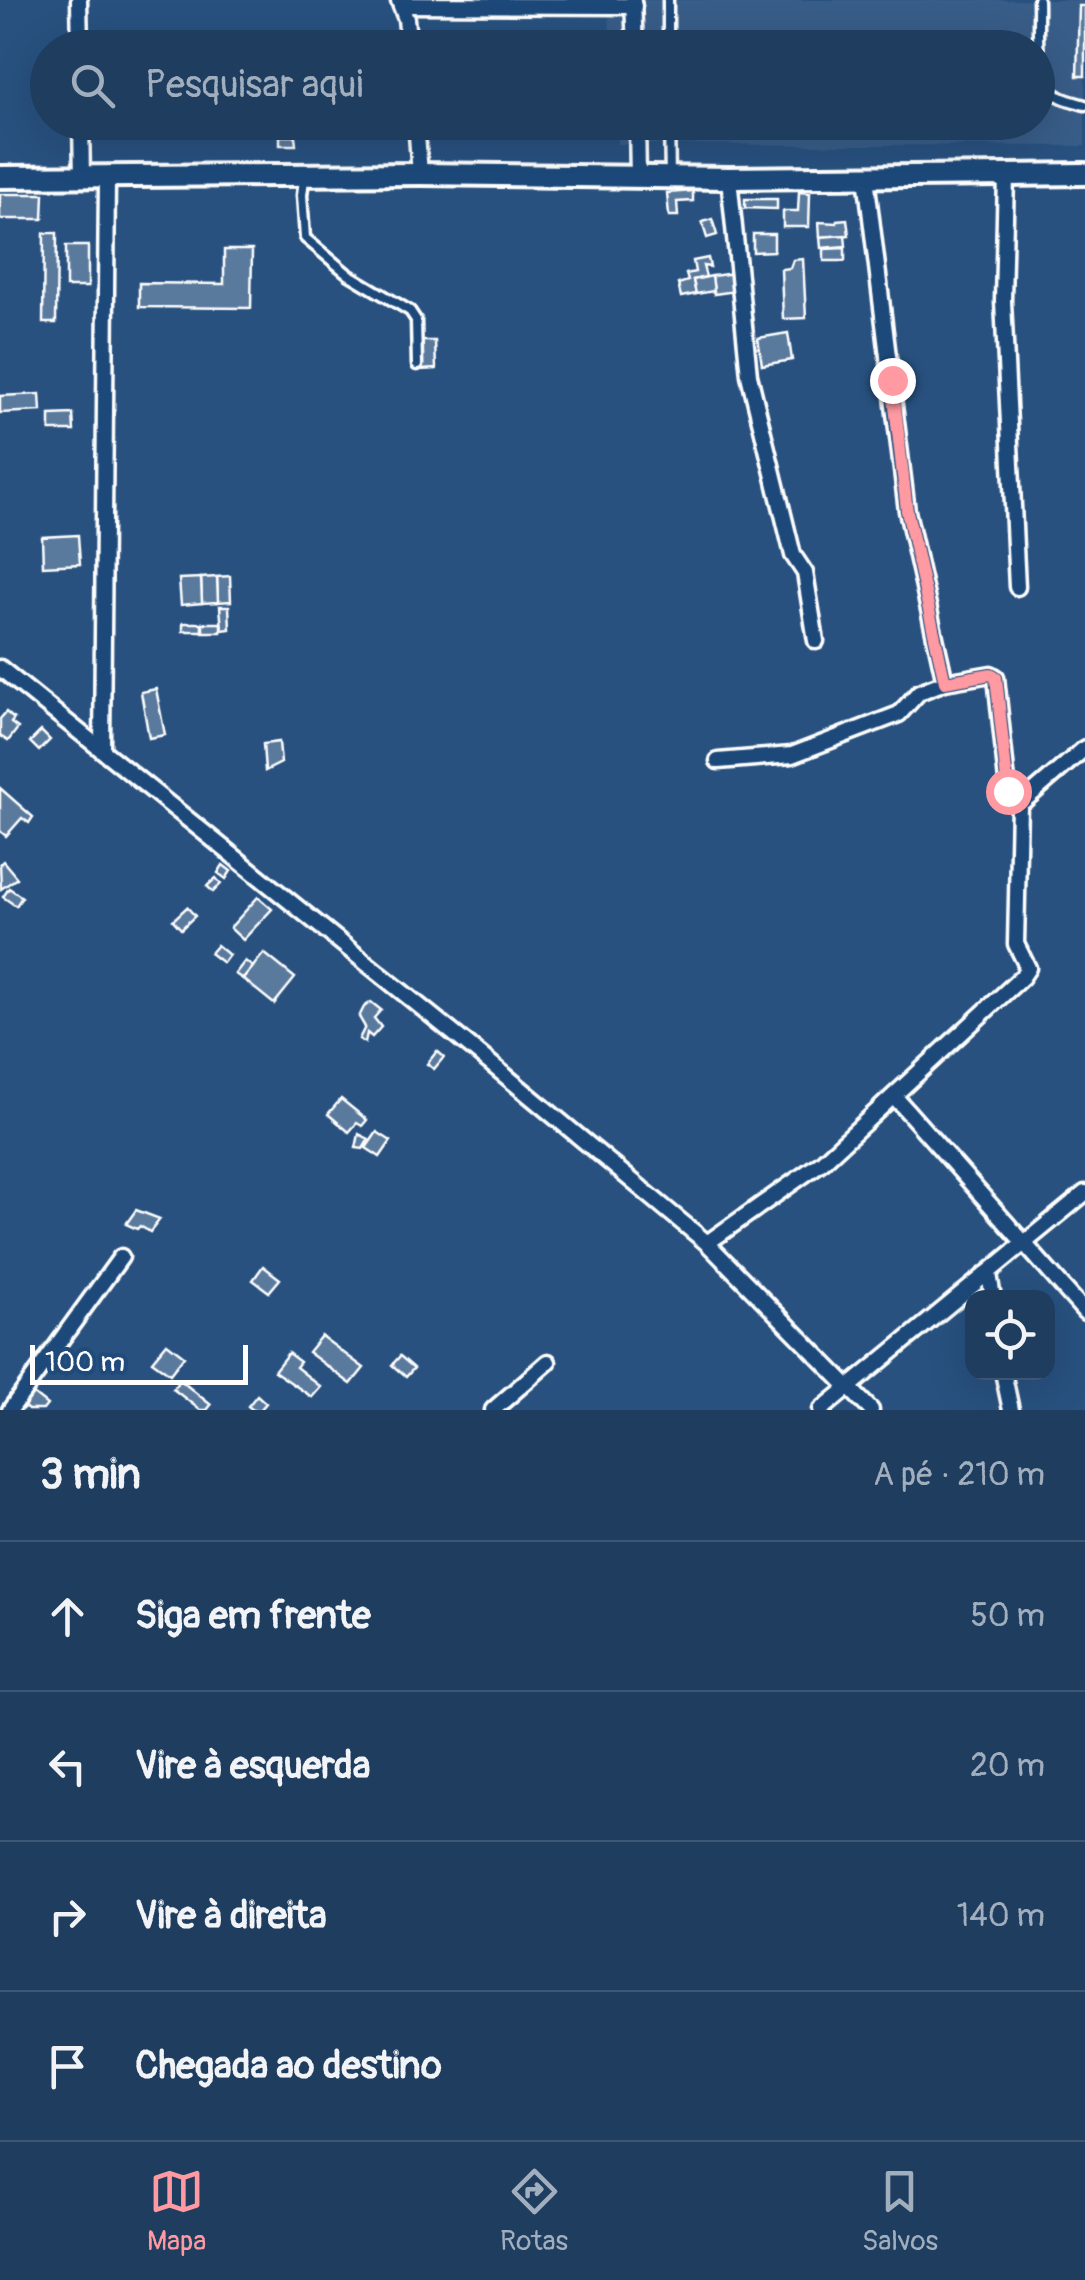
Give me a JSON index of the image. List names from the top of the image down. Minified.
{"scale_bar":"100 m","page":{"search":"Pesquisar aqui","scale":"100 m","heading":["3 min","A pé · 210 m"],"list":[["Siga em frente","50 m"],["Vire à esquerda","20 m"],["Vire à direita","140 m"],"Chegada ao destino"],"nav":["Mapa","Rotas","Salvos"]}}
